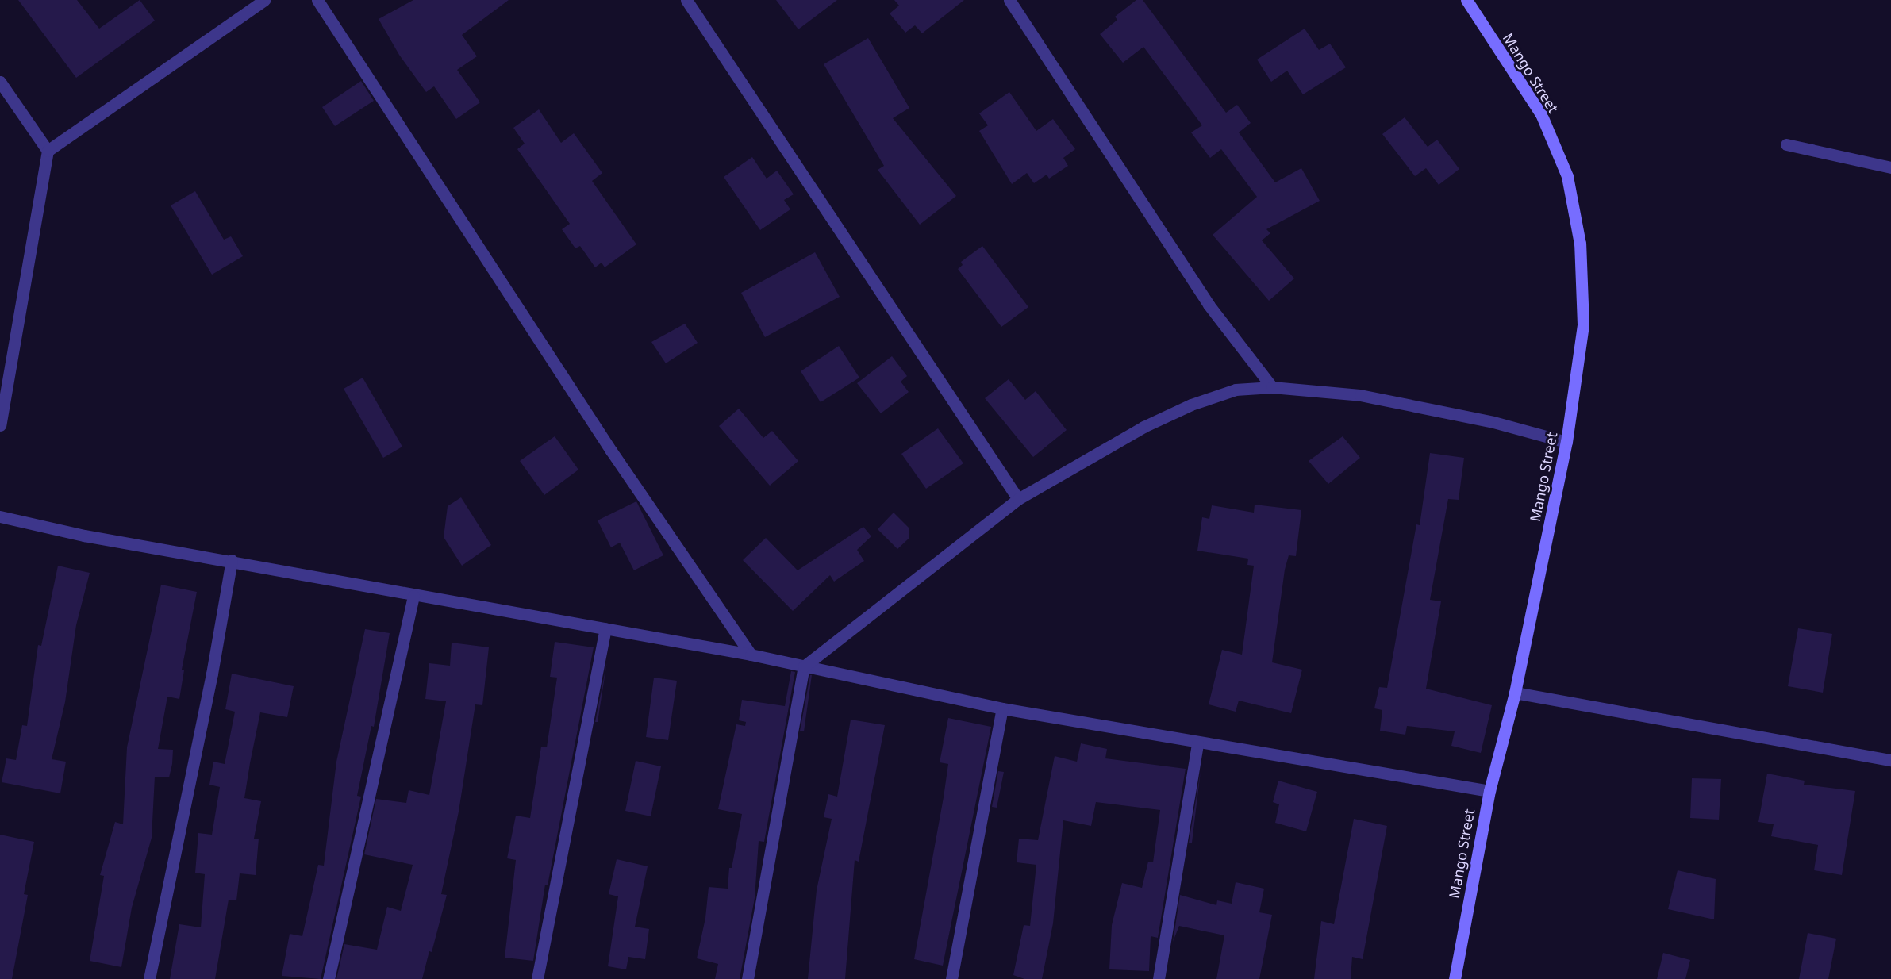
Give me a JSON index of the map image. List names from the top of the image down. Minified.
{"streets":{"main road":["Mango Street"]}}
